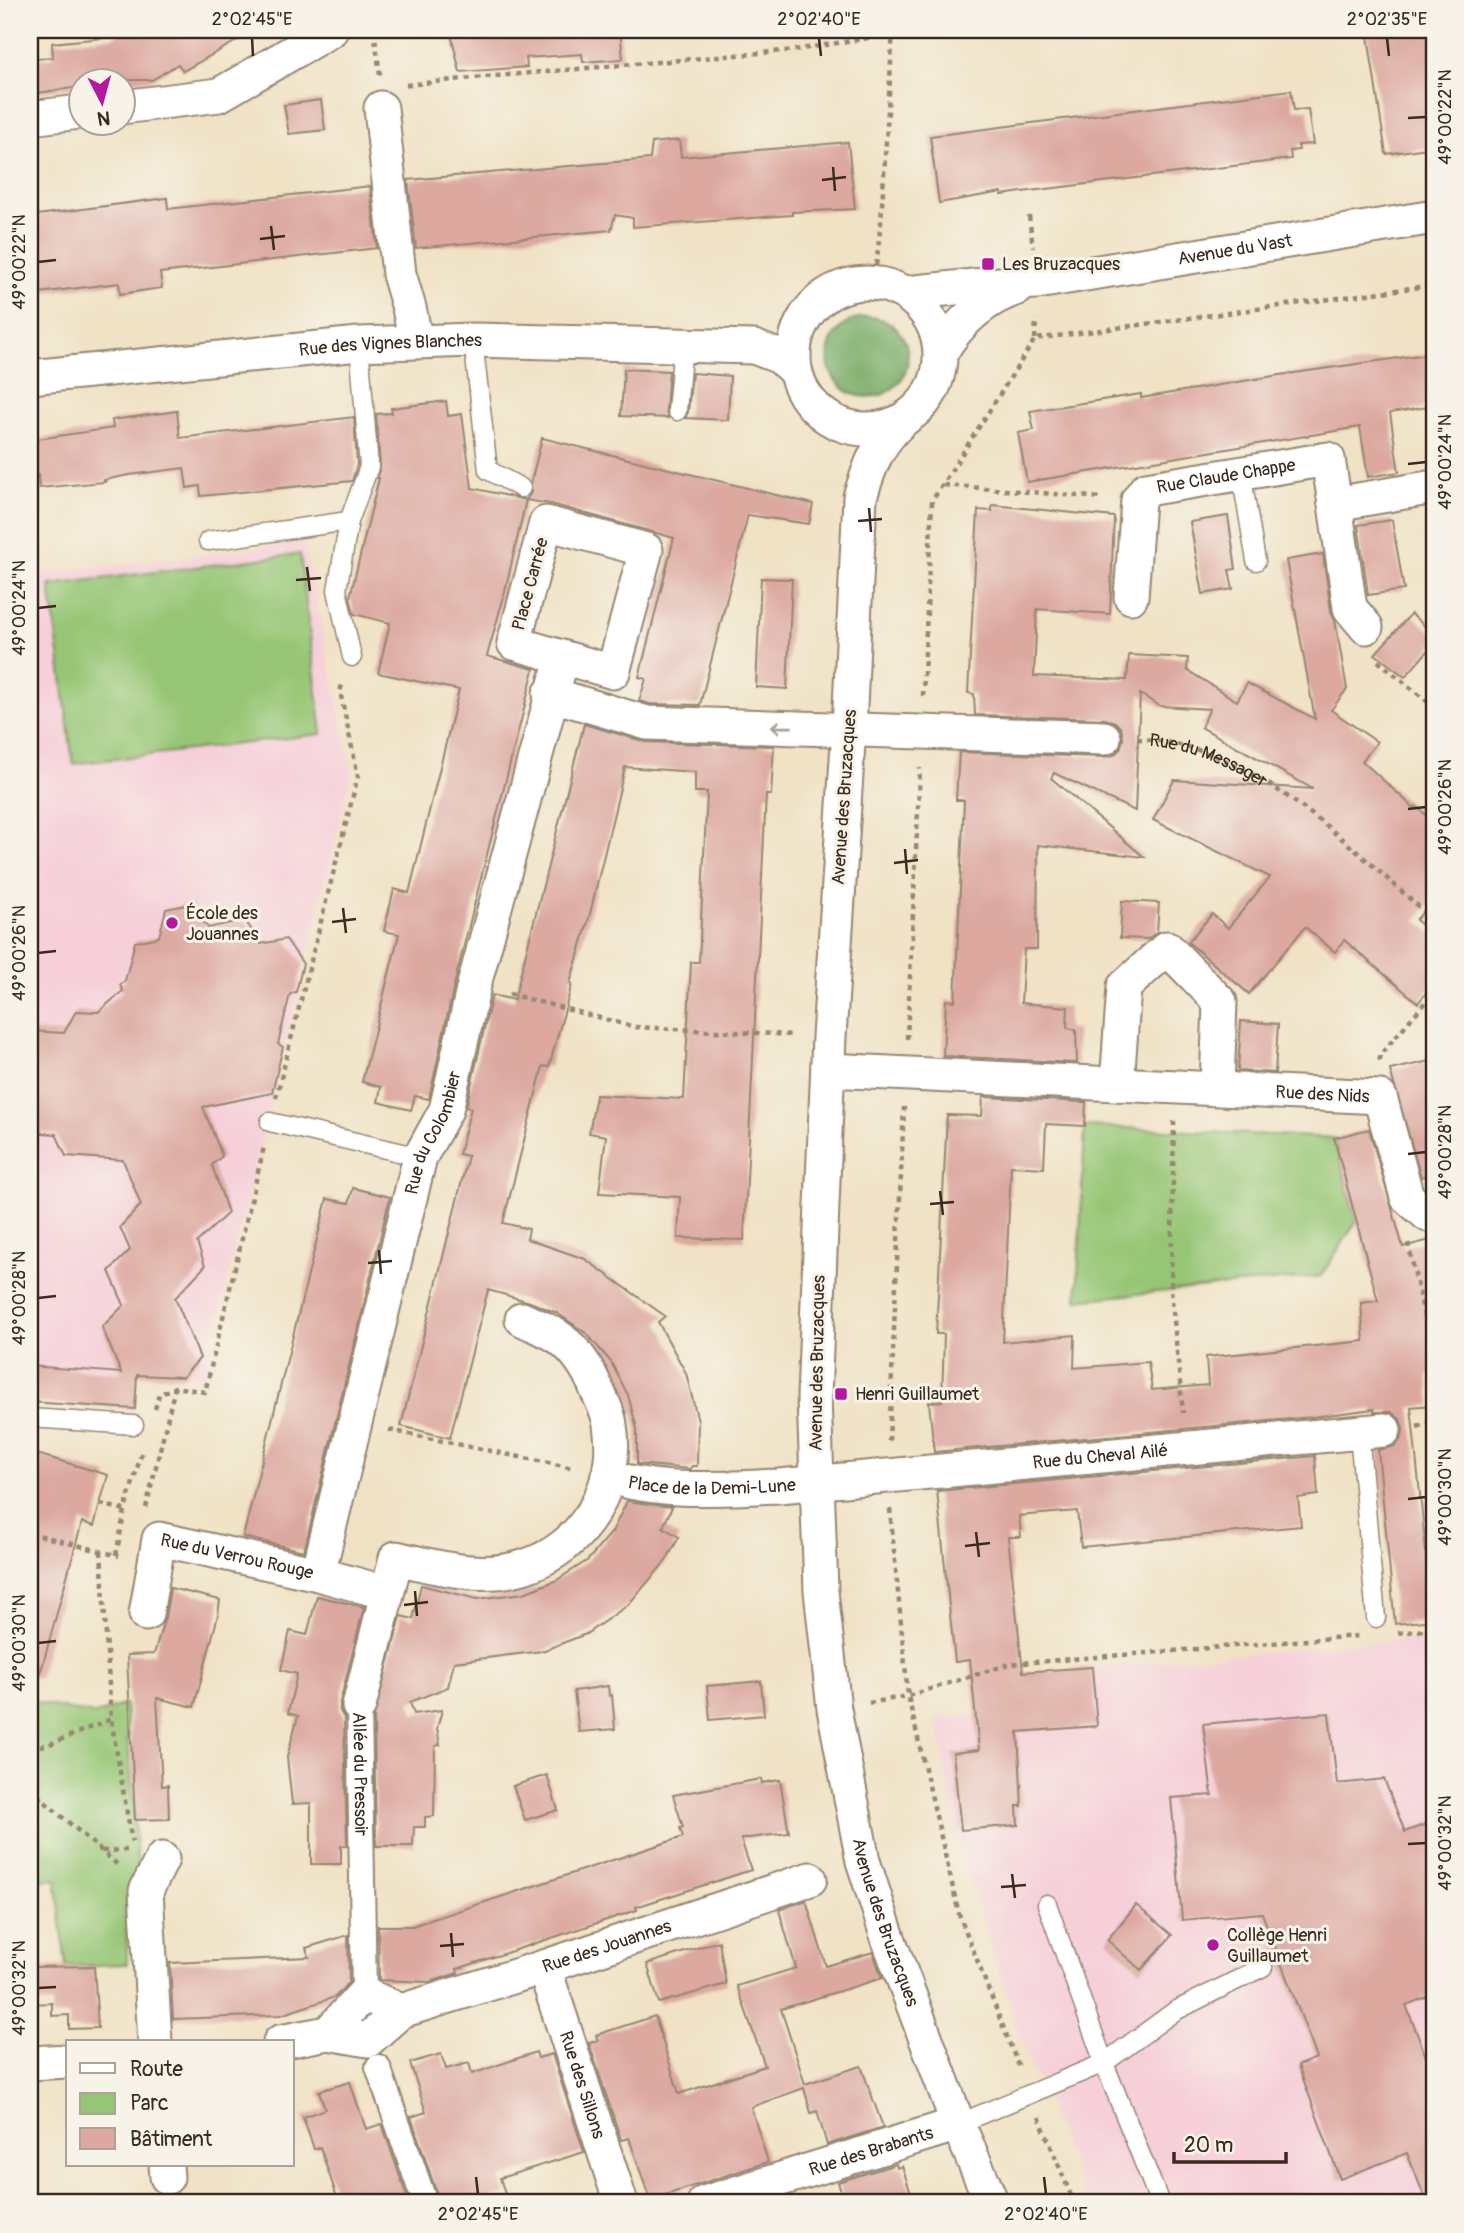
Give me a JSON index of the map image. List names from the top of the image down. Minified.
{"streets":{"street":["Avenue du Vast","Rue des Vignes Blanches","Rue Claude Chappe","Place Carrée","Avenue des Bruzacques","Rue des Nids","Rue du Colombier","Rue du Cheval Ailé","Place de la Demi-Lune","Rue du Verrou Rouge","Allée du Pressoir","Rue des Jouannes","Rue des Sillons","Rue des Brabants"],"path":["Rue du Messager"]},"crossings":[["Avenue du Vast","Rue des Vignes Blanches"],["Avenue du Vast","Avenue des Bruzacques"],["Rue des Vignes Blanches","Avenue des Bruzacques"],["Place Carrée","Rue du Colombier"],["Avenue des Bruzacques","Rue des Nids"],["Avenue des Bruzacques","Rue du Cheval Ailé"],["Avenue des Bruzacques","Place de la Demi-Lune"],["Avenue des Bruzacques","Rue des Brabants"],["Rue du Colombier","Rue du Verrou Rouge"],["Rue du Cheval Ailé","Place de la Demi-Lune"],["Place de la Demi-Lune","Allée du Pressoir"],["Rue du Verrou Rouge","Allée du Pressoir"],["Rue des Jouannes","Rue des Sillons"]],"places":{"transit":["Les Bruzacques","Henri Guillaumet"],"other":["École des Jouannes","Collège Henri Guillaumet"]},"legend":["Route","Parc","Bâtiment"],"scale_bar":"20 m","north":"bottom","coordinates":["2°02'45\"E","2°02'40\"E","2°02'35\"E","49°00'22\"N","49°00'24\"N","49°00'26\"N","49°00'28\"N","49°00'30\"N","49°00'32\"N"]}
